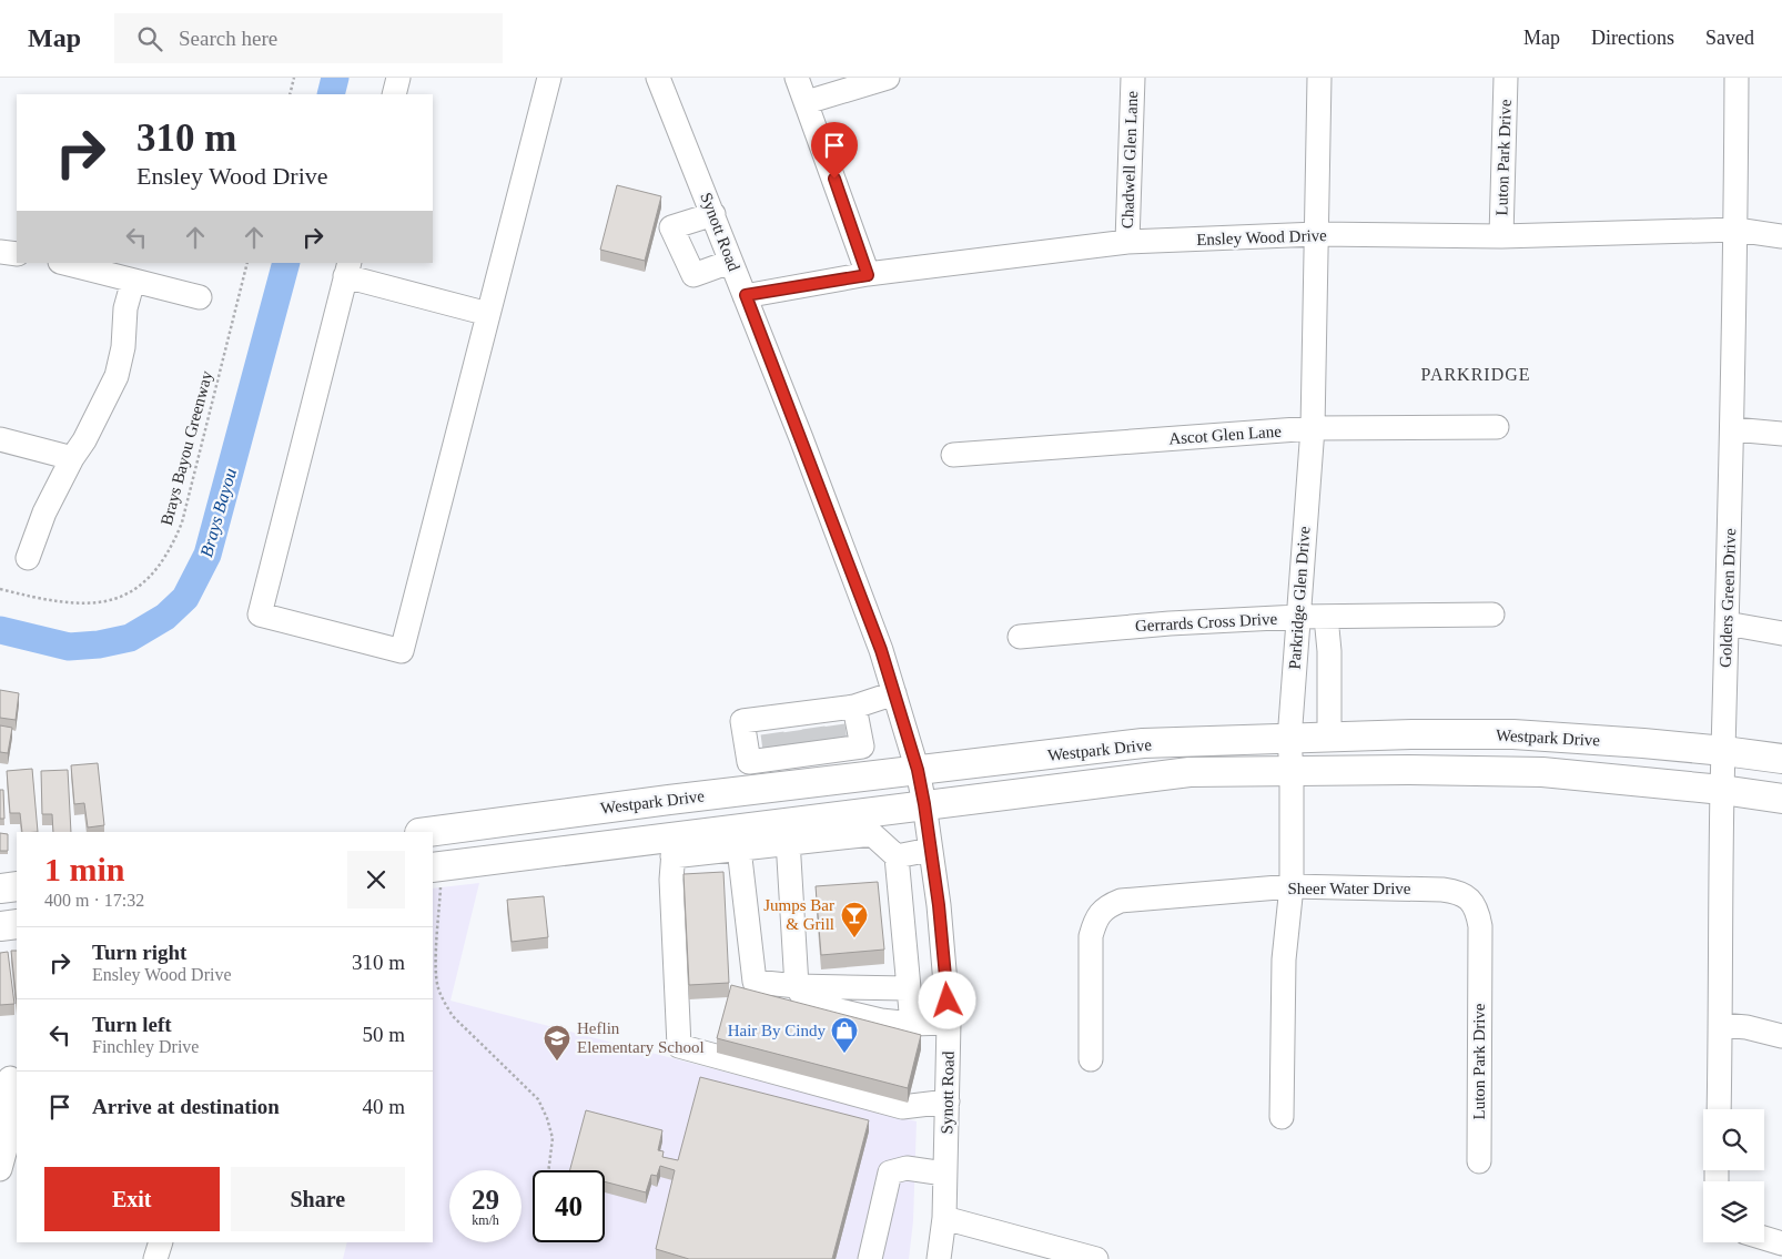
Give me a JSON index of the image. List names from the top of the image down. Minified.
{"streets":{"main road":["Westpark Drive"],"street":["Luton Park Drive","Chadwell Glen Lane","Synott Road","Ensley Wood Drive","Ascot Glen Lane","Parkridge Glen Drive","Golders Green Drive","Gerrards Cross Drive","Sheer Water Drive"],"path":["Brays Bayou Greenway"]},"crossings":[["Luton Park Drive","Ensley Wood Drive"],["Luton Park Drive","Sheer Water Drive"],["Chadwell Glen Lane","Ensley Wood Drive"],["Synott Road","Ensley Wood Drive"],["Synott Road","Westpark Drive"],["Ensley Wood Drive","Parkridge Glen Drive"],["Ensley Wood Drive","Golders Green Drive"],["Ascot Glen Lane","Parkridge Glen Drive"],["Parkridge Glen Drive","Gerrards Cross Drive"],["Parkridge Glen Drive","Westpark Drive"],["Parkridge Glen Drive","Sheer Water Drive"],["Golders Green Drive","Westpark Drive"]],"districts":["PARKRIDGE"],"water":["Brays Bayou"],"places":{"bar":["Jumps Bar & Grill"],"shop":["Hair By Cindy"],"school or university":["Heflin Elementary School"]},"page":{"header":"Map","search":"Search here","nav":["Map","Directions","Saved"],"turn":["310 m","Ensley Wood Drive"],"heading":["1 min","400 m · 17:32"],"list":[{"name":"Turn right","note":"Ensley Wood Drive","value":"310 m"},{"name":"Turn left","note":"Finchley Drive","value":"50 m"},{"name":"Arrive at destination","value":"40 m"}],"buttons":["Exit","Share"],"speed":"29 km/h","limit":"40"}}
